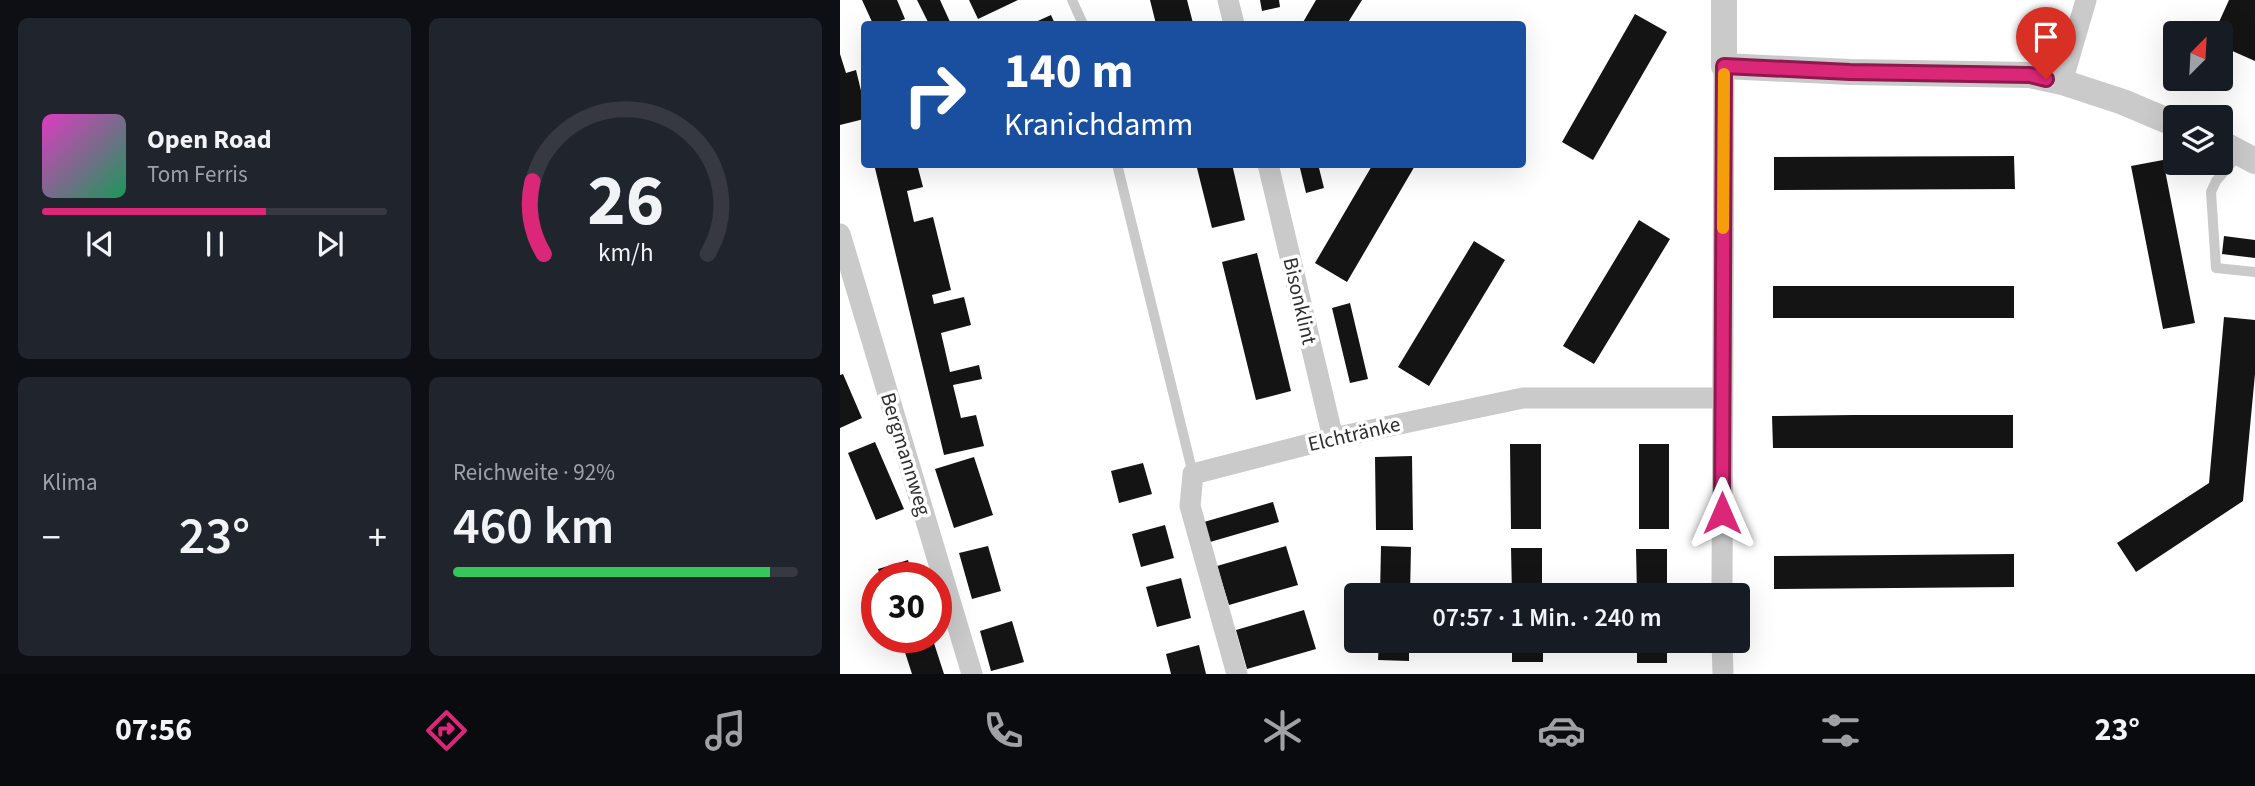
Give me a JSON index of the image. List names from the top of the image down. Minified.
{"streets":{"street":["Bisonklint","Elchtränke","Bergmannweg"]},"crossings":[["Bisonklint","Elchtränke"]],"north":"top right","page":{"turn":["140 m","Kranichdamm"],"song":["Open Road","Tom Ferris"],"tile":["Klima",["Reichweite · 92%","460 km"]],"heat":["−","23°","+"],"limit":"30","trip":"07:57 · 1 Min. · 240 m","tabs":["07:56","23°"],"gauge":["26","km/h"]}}
